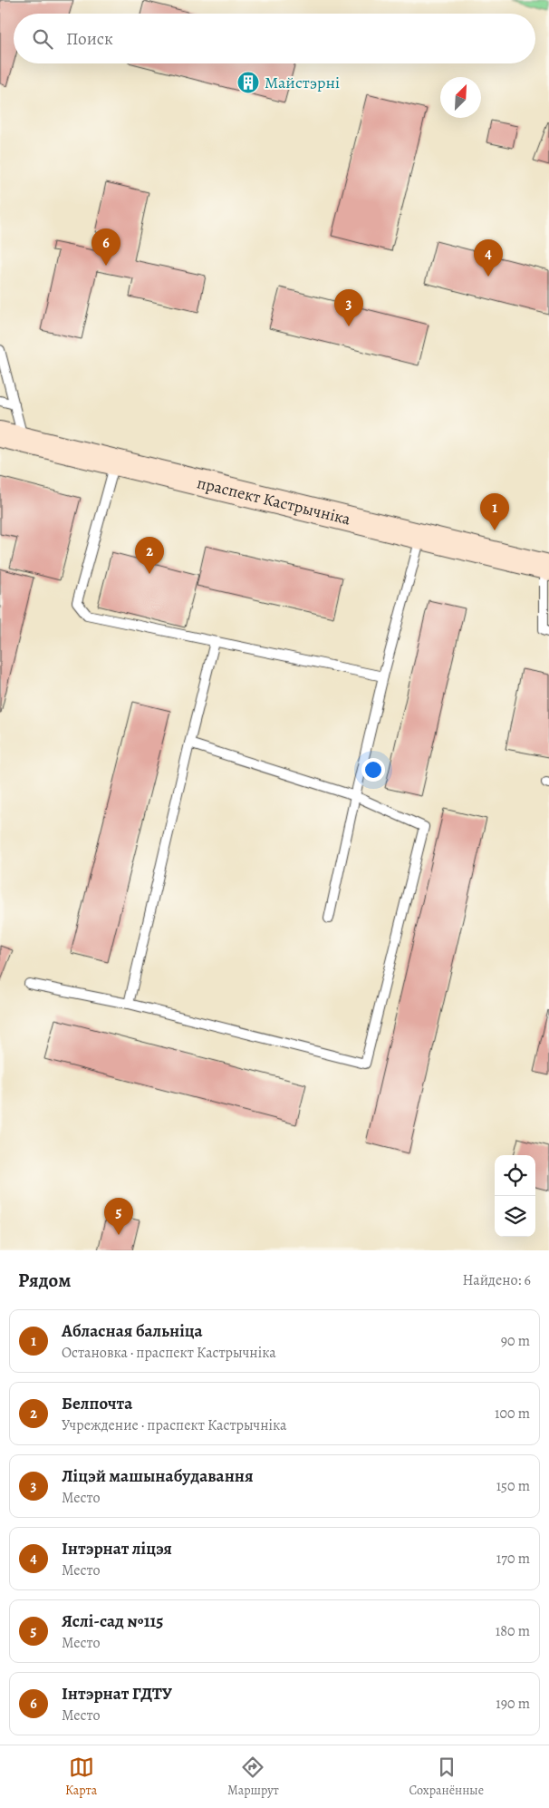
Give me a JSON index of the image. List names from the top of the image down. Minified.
{"streets":{"main road":["праспект Кастрычніка"]},"places":{"building":["Майстэрні"]},"north":"top right","page":{"search":"Поиск","pins":["6","4","3","1","2","5"],"heading":["Рядом","Найдено: 6"],"list":[{"mark":"1","name":"Абласная бальніца","note":"Остановка · праспект Кастрычніка","value":"90 m"},{"mark":"2","name":"Белпочта","note":"Учреждение · праспект Кастрычніка","value":"100 m"},{"mark":"3","name":"Ліцэй машынабудавання","note":"Место","value":"150 m"},{"mark":"4","name":"Інтэрнат ліцэя","note":"Место","value":"170 m"},{"mark":"5","name":"Яслі-сад №115","note":"Место","value":"180 m"},{"mark":"6","name":"Інтэрнат ГДТУ","note":"Место","value":"190 m"}],"nav":["Карта","Маршрут","Сохранённые"]}}
